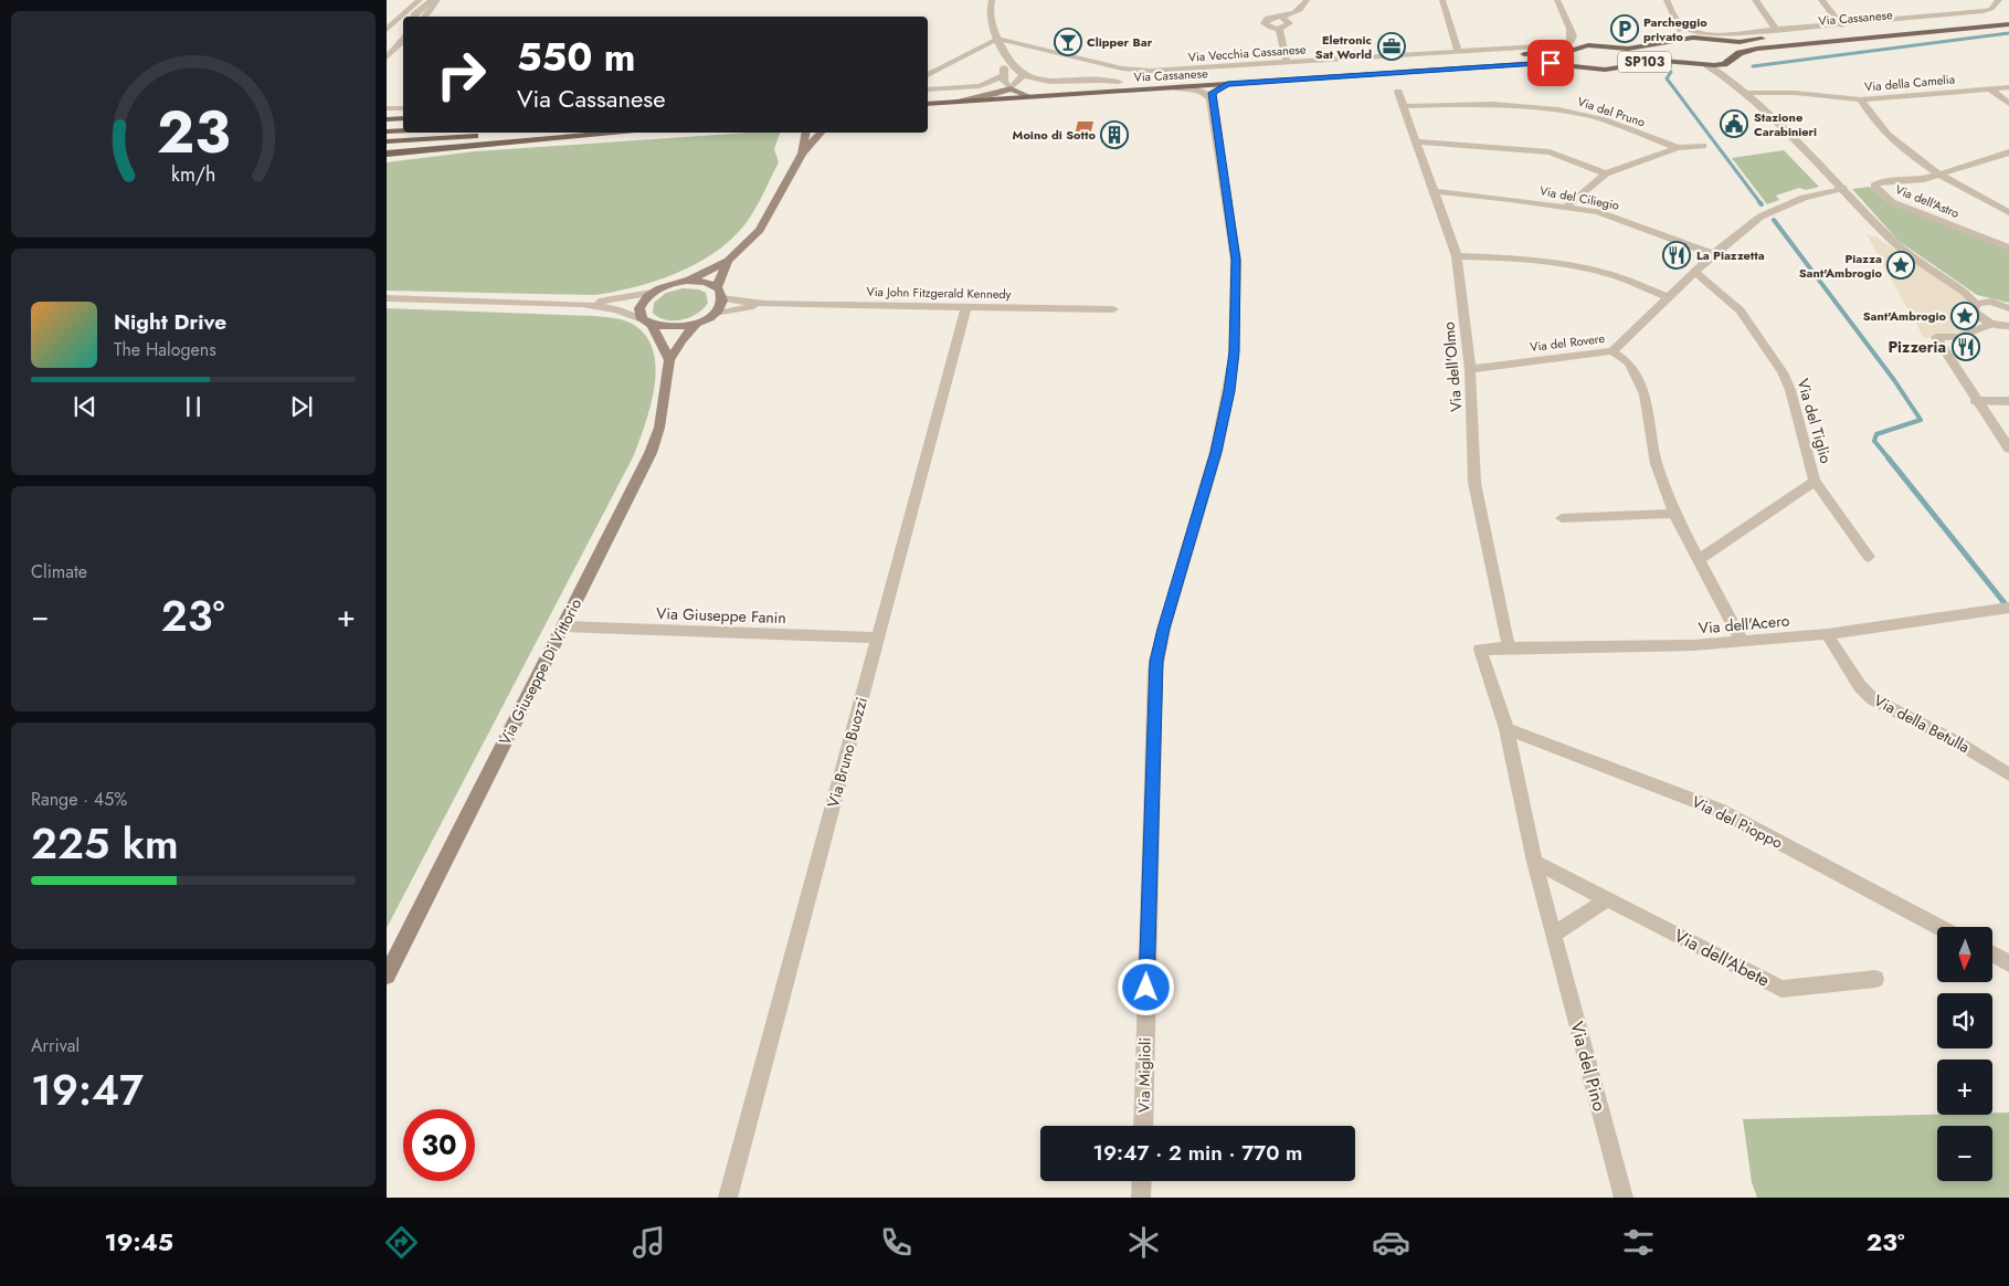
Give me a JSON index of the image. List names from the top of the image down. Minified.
{"streets":{"main road":["Via Cassanese","SP103","Via Giuseppe Di Vittorio"],"street":["Via Vecchia Cassanese","Via della Camelia","Via del Pruno","Via del Ciliegio","Via dell'Astro","Via John Fitzgerald Kennedy","Via del Rovere","Via dell'Olmo","Via del Tiglio","Via Giuseppe Fanin","Via dell'Acero","Via della Betulla","Via Bruno Buozzi","Via del Pioppo","Via dell'Abete","Via del Pino","Via Miglioli"]},"crossings":[["Via del Pruno","Via dell'Olmo"],["Via del Ciliegio","Via del Rovere"],["Via del Ciliegio","Via dell'Olmo"],["Via John Fitzgerald Kennedy","Via Giuseppe Di Vittorio"],["Via John Fitzgerald Kennedy","Via Bruno Buozzi"],["Via del Rovere","Via dell'Olmo"],["Via del Rovere","Via del Tiglio"],["Via dell'Olmo","Via dell'Acero"],["Via Giuseppe Fanin","Via Giuseppe Di Vittorio"],["Via Giuseppe Fanin","Via Bruno Buozzi"],["Via dell'Acero","Via della Betulla"],["Via dell'Acero","Via del Pioppo"]],"places":{"parking":["Parcheggio privato"],"bar":["Clipper Bar"],"office":["Eletronic Sat World"],"public building":["Stazione Carabinieri"],"building":["Moino di Sotto"],"restaurant":["La Piazzetta","Pizzeria"],"place":["Piazza Sant'Ambrogio","Sant'Ambrogio"]},"north":"bottom","page":{"turn":["550 m","Via Cassanese"],"song":["Night Drive","The Halogens"],"tile":["Climate",["Range · 45%","225 km"],["Arrival","19:47"]],"heat":["−","23°","+"],"map_buttons":["+","−"],"limit":"30","trip":"19:47 · 2 min · 770 m","tabs":["19:45","23°"],"gauge":["23","km/h"]}}
